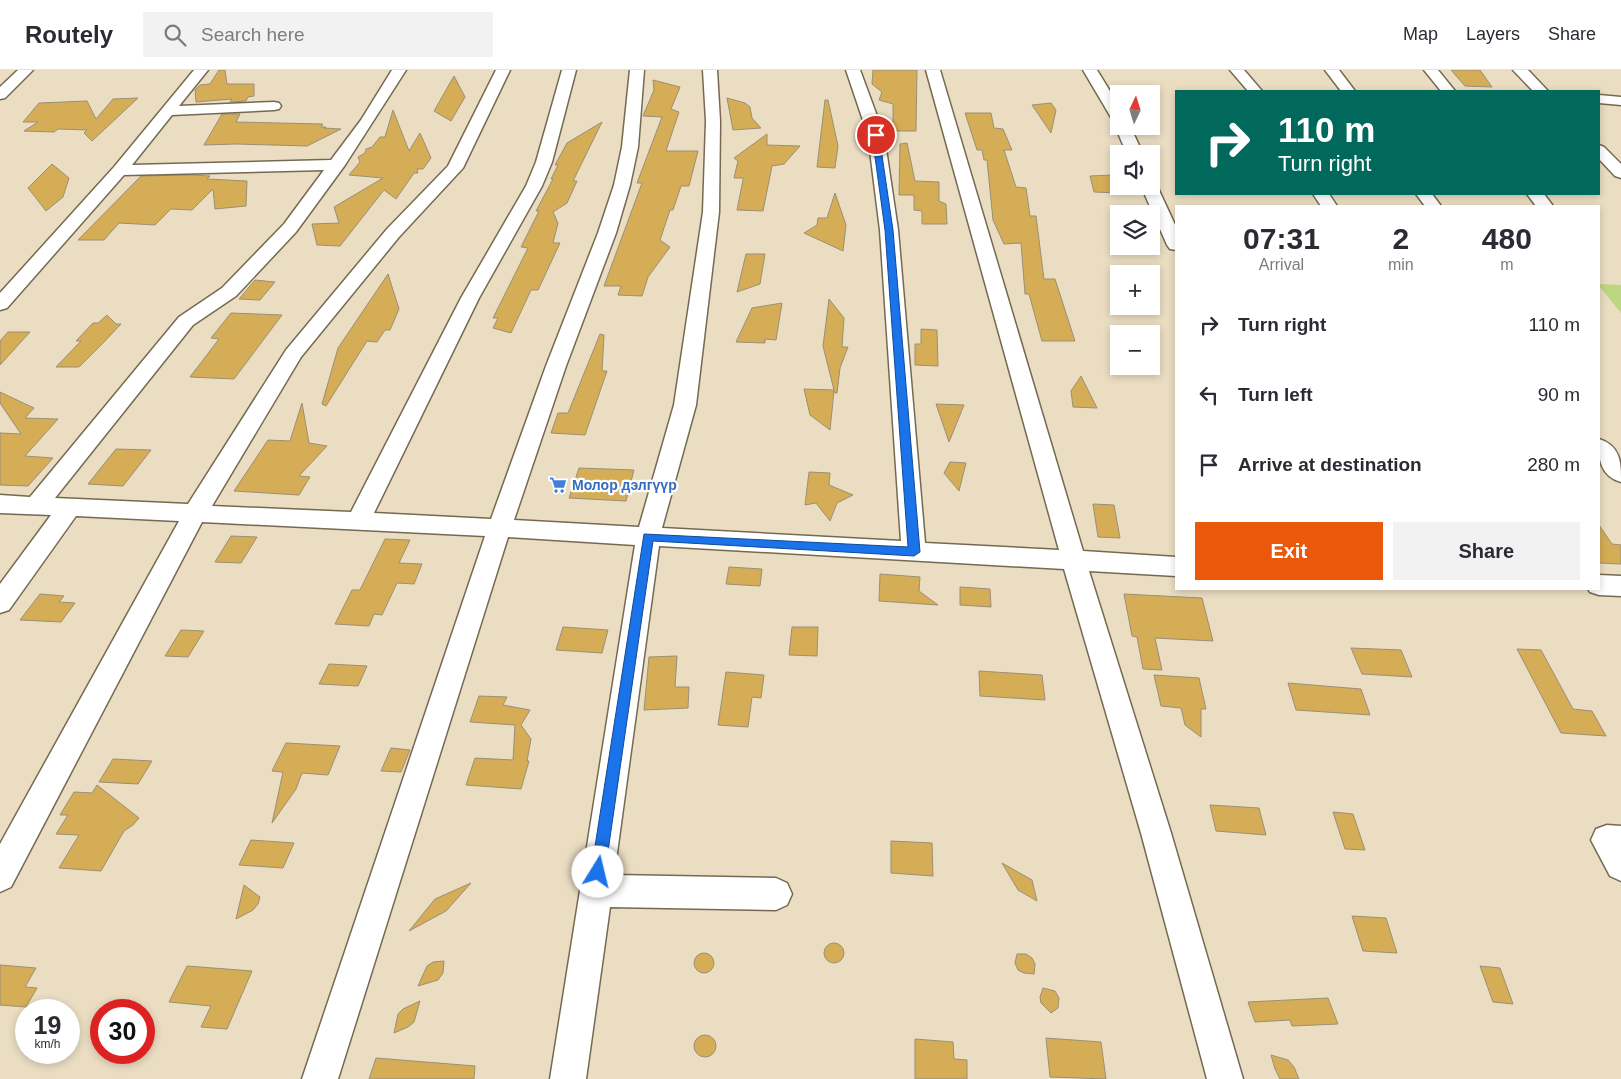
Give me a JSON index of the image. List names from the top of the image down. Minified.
{"places":{"supermarket":["Молор дэлгүүр"]},"north":"top","page":{"header":"Routely","search":"Search here","nav":["Map","Layers","Share"],"map_buttons":["+","−"],"turn":["110 m","Turn right"],"eta":["07:31","Arrival","2","min","480","m"],"list":[{"name":"Turn right","value":"110 m"},{"name":"Turn left","value":"90 m"},{"name":"Arrive at destination","value":"280 m"}],"buttons":["Exit","Share"],"speed":"19 km/h","limit":"30"}}
